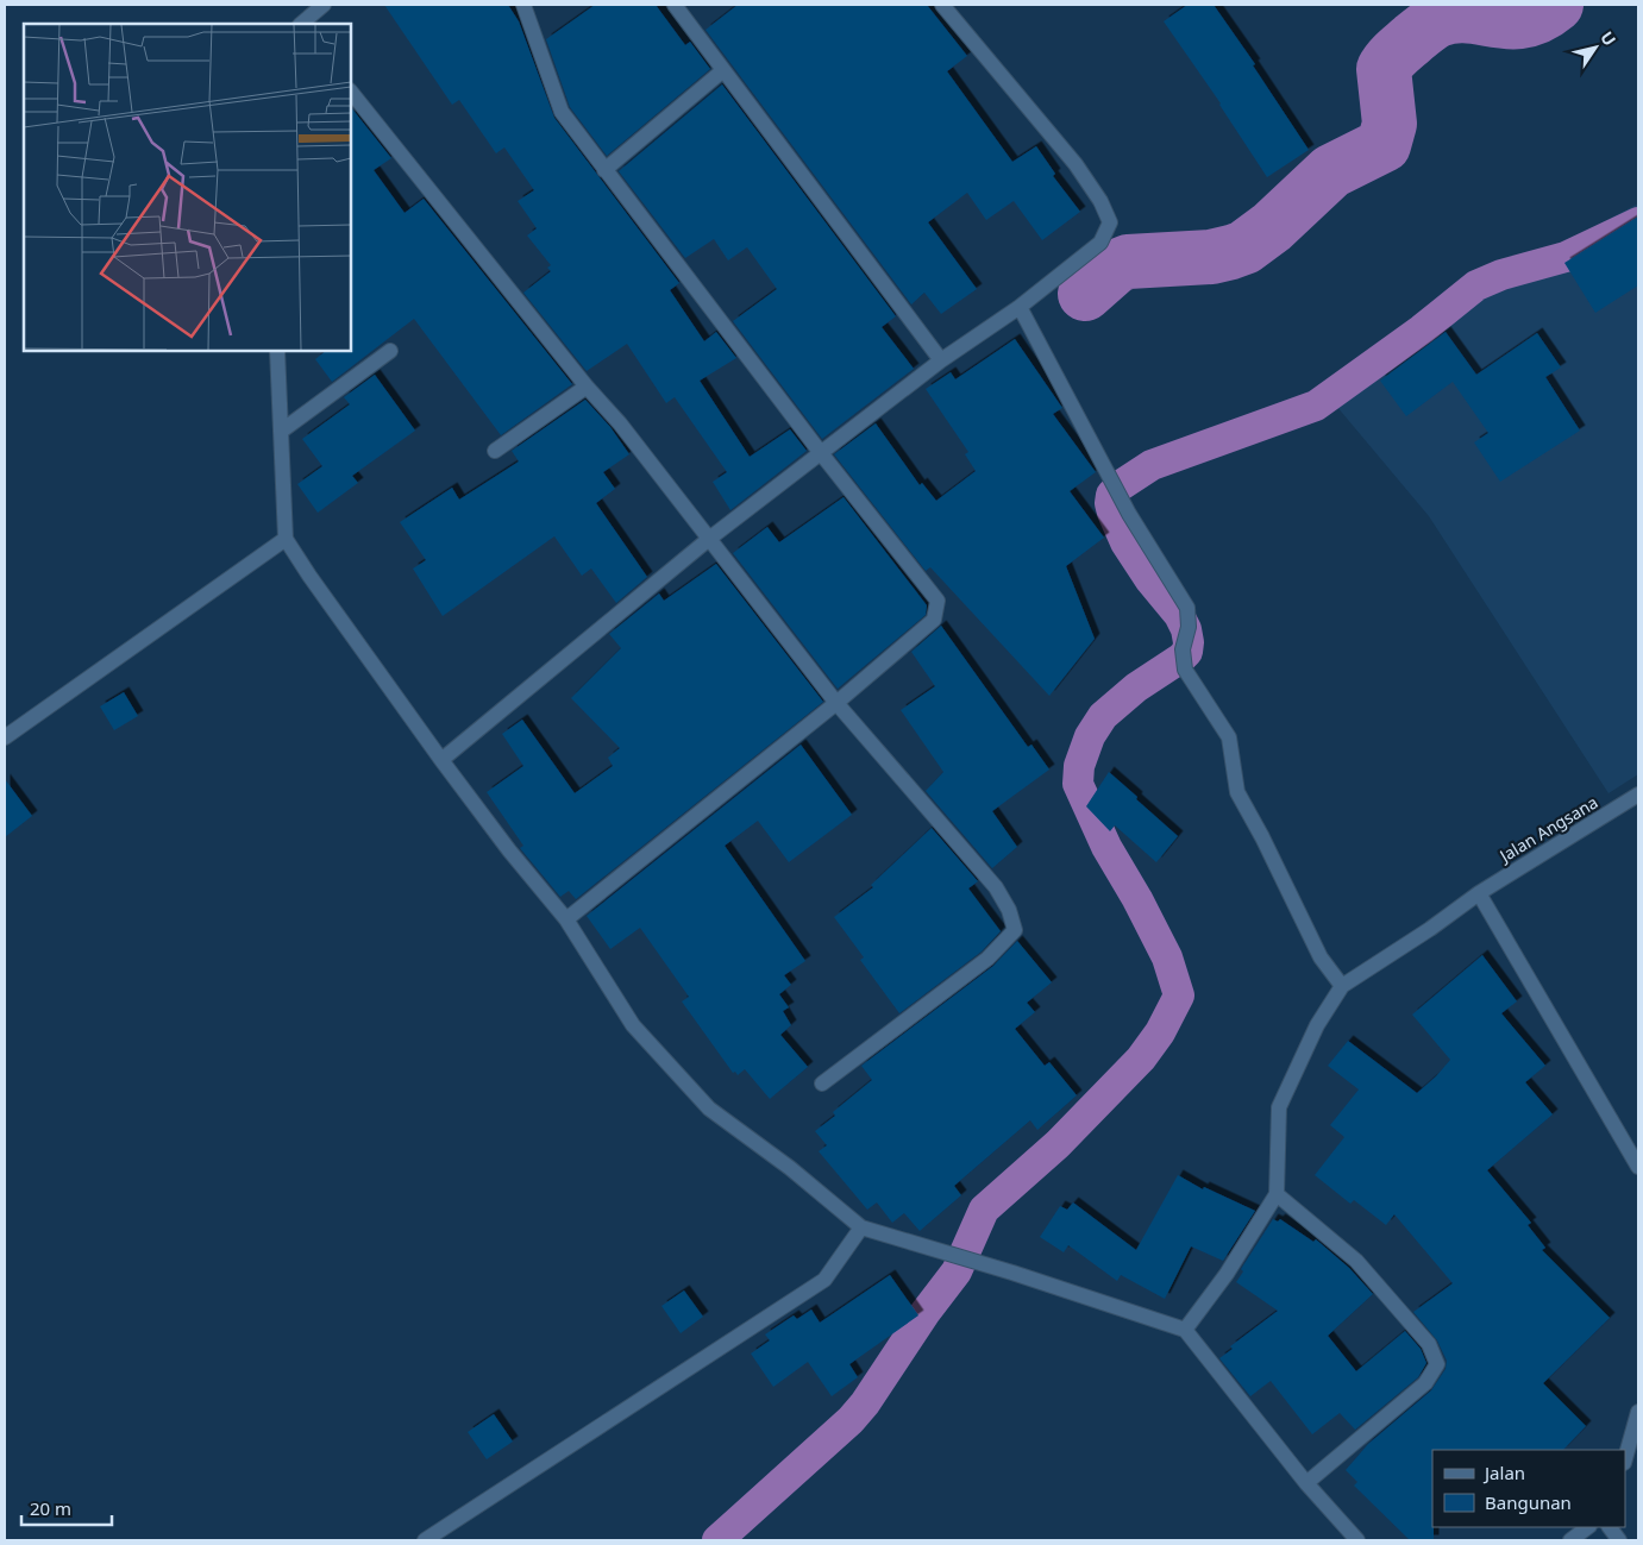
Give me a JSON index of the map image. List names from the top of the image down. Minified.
{"streets":{"street":["Jalan Angsana"]},"legend":["Jalan","Bangunan"],"scale_bar":"20 m","north":"top right"}
